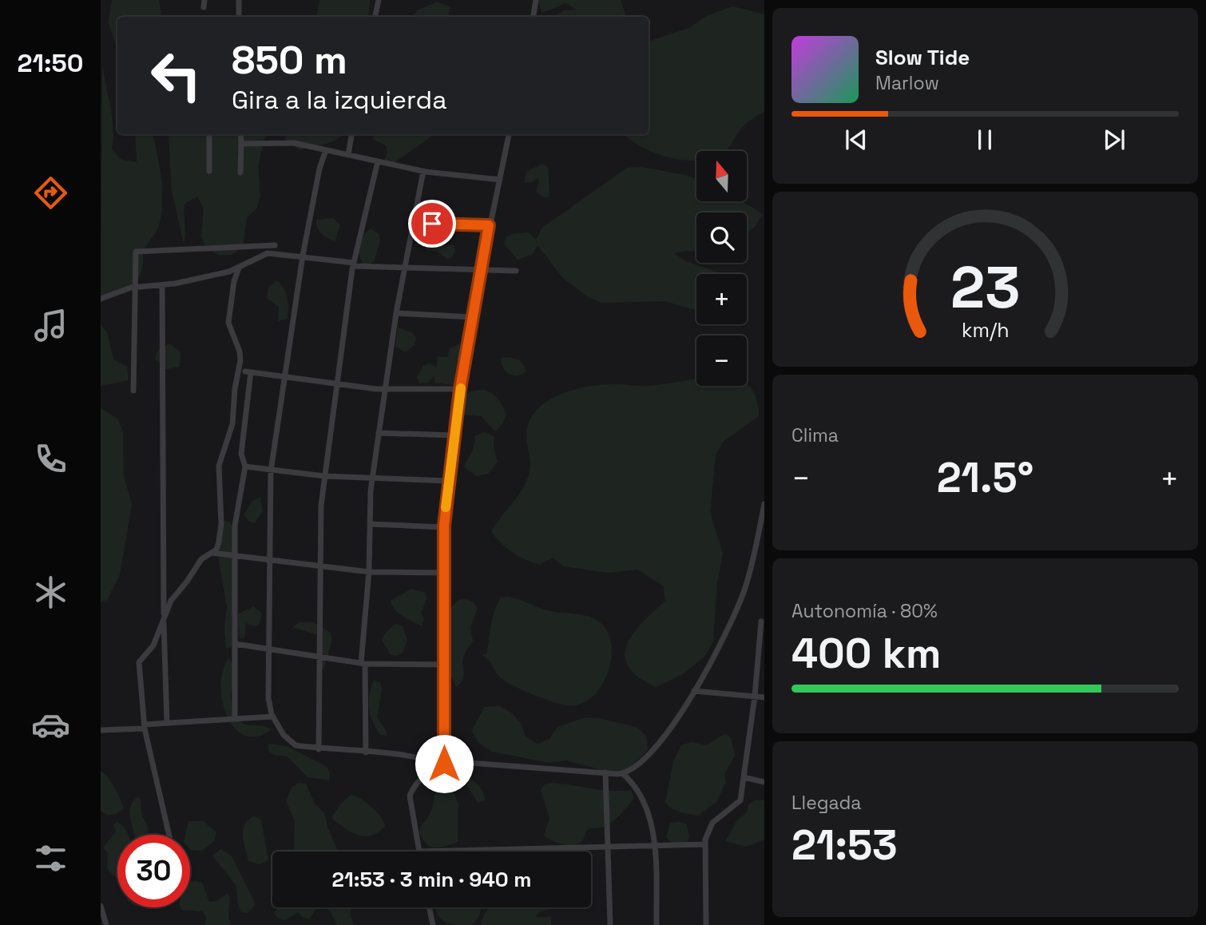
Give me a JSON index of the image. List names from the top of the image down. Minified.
{"north":"top","page":{"tabs":"21:50","turn":["850 m","Gira a la izquierda"],"song":["Slow Tide","Marlow"],"map_buttons":["+","−"],"tile":["Clima",["Autonomía · 80%","400 km"],["Llegada","21:53"]],"heat":["−","21.5°","+"],"limit":"30","trip":"21:53 · 3 min · 940 m","gauge":["23","km/h"]}}
